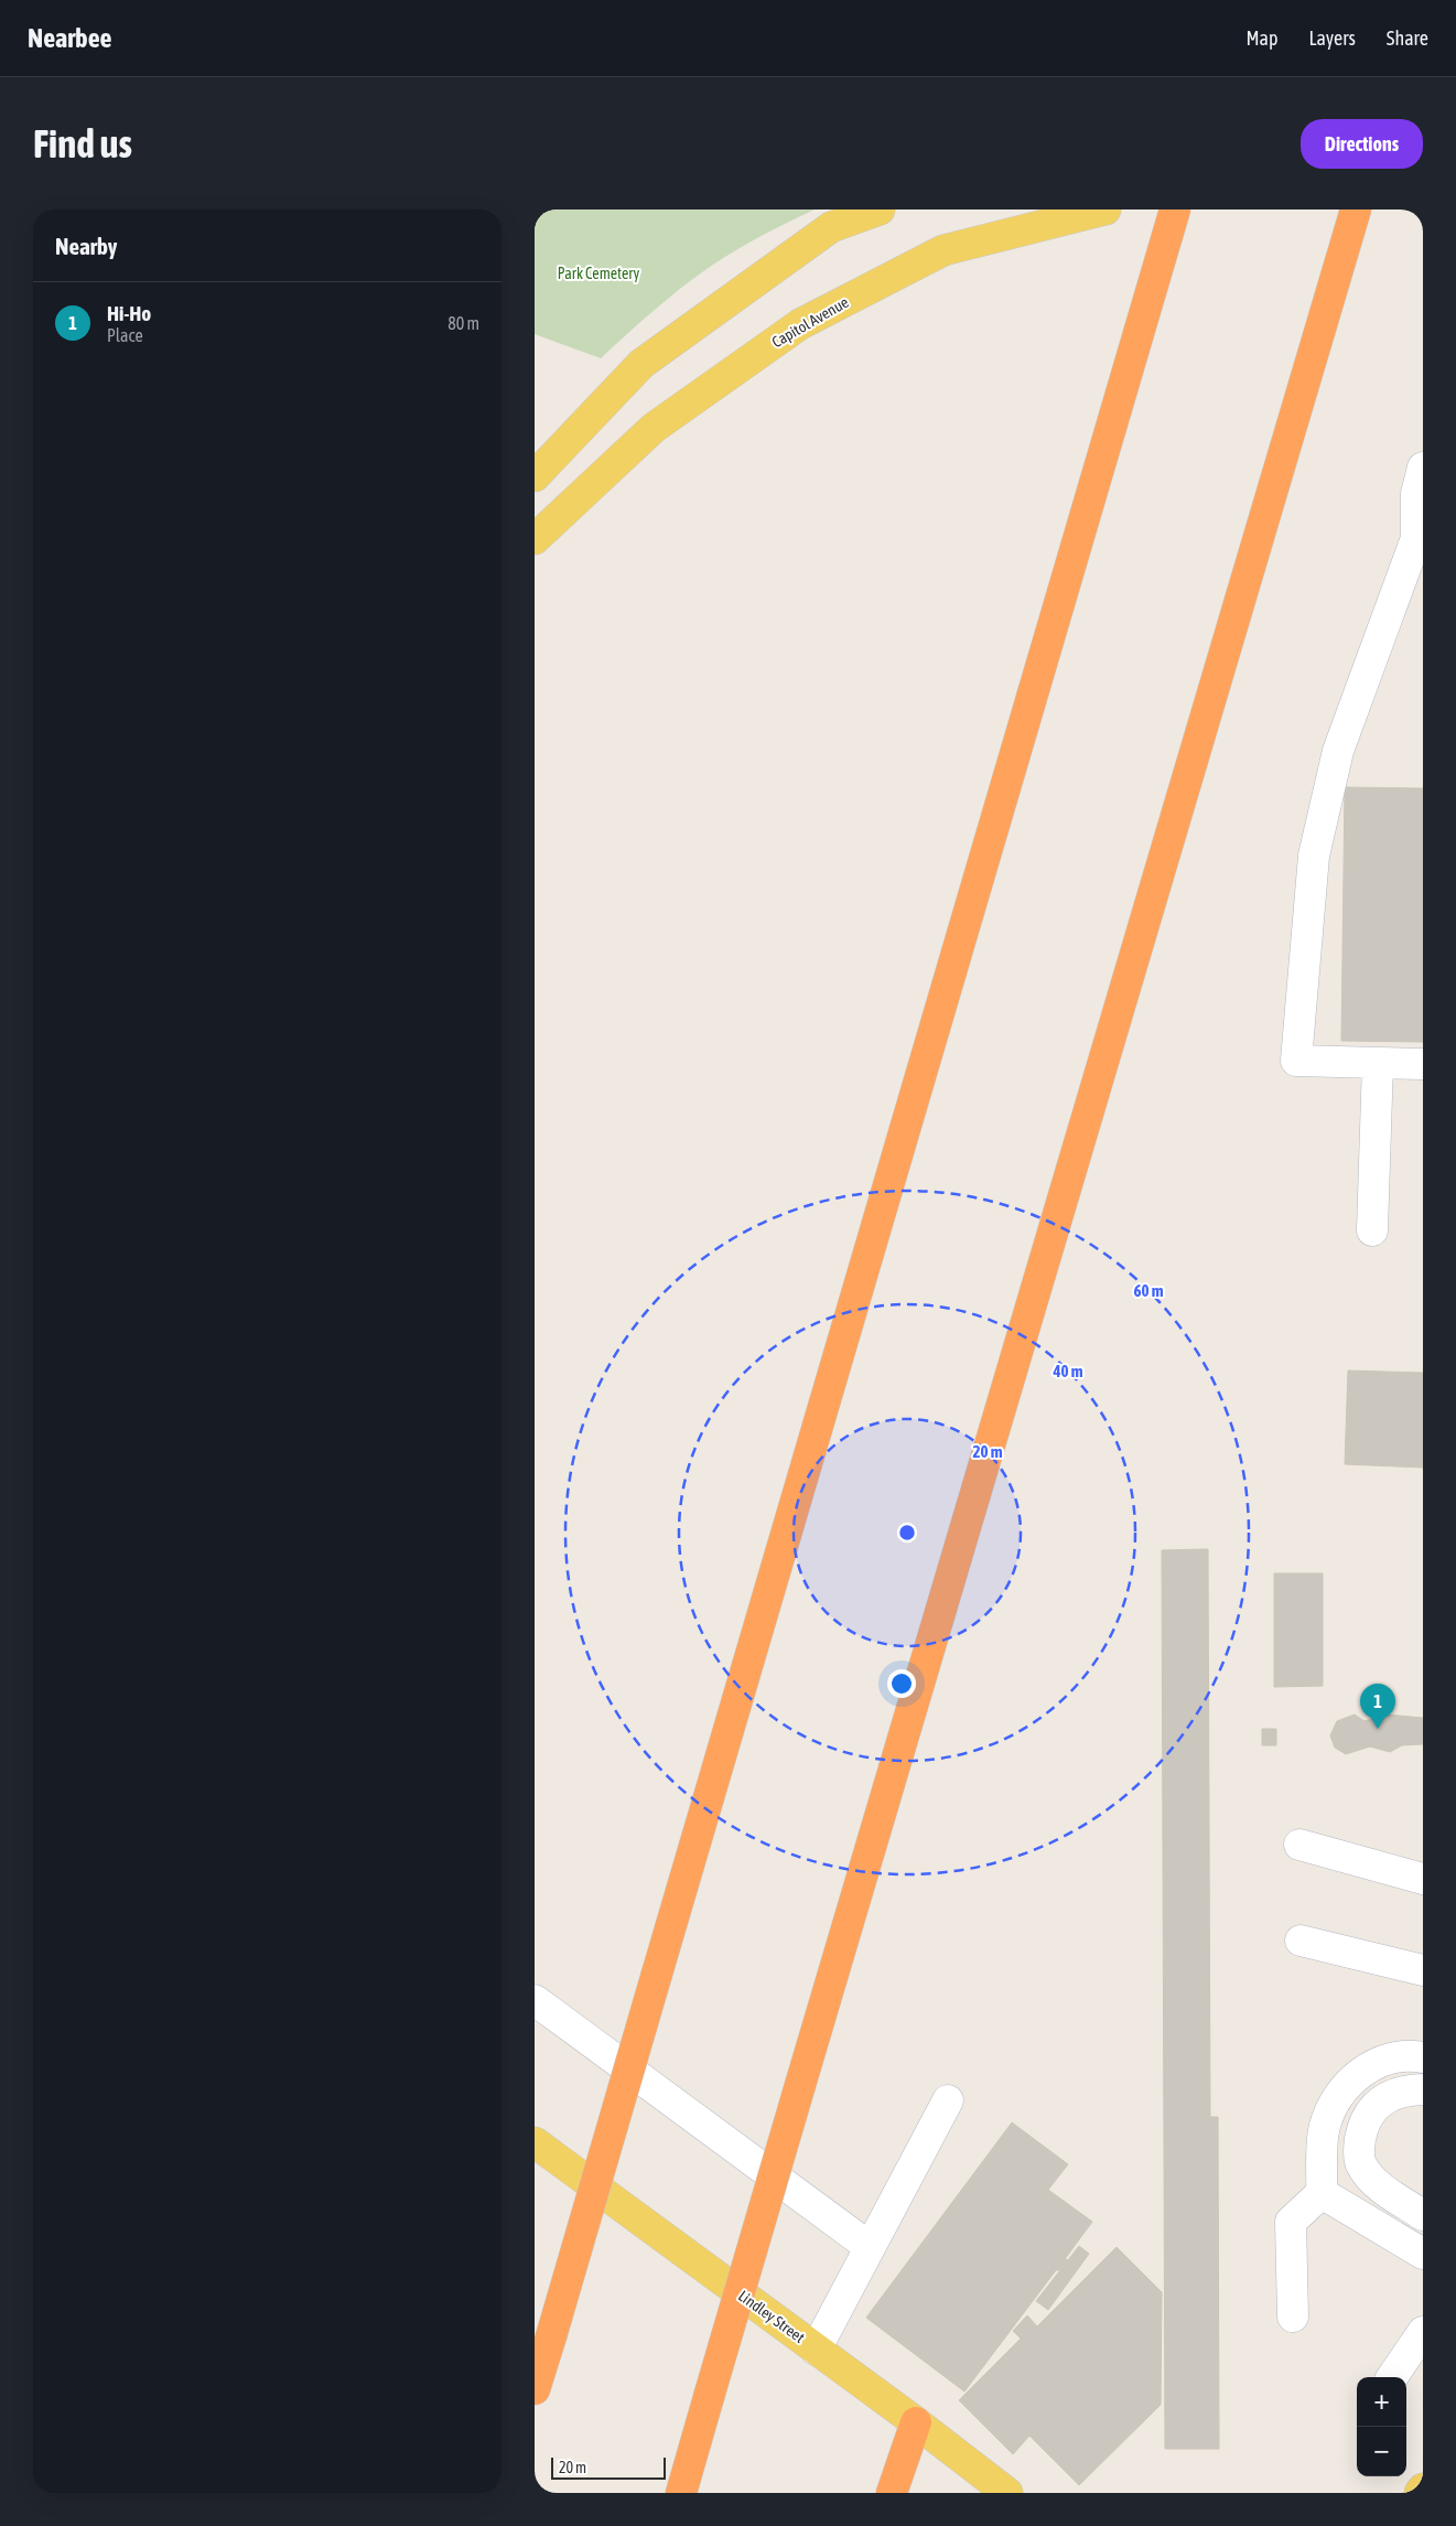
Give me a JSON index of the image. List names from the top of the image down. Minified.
{"streets":{"main road":["Capitol Avenue","Lindley Street"]},"parks":["Park Cemetery"],"scale_bar":"20 m","page":{"header":"Nearbee","nav":["Map","Layers","Share"],"buttons":"Directions","title":"Find us","heading":"Nearby","list":[{"mark":"1","name":"Hi-Ho","note":"Place","value":"80 m"}],"pins":"1","map_buttons":["+","−"],"scale":"20 m"},"rings":["60 m","40 m","20 m"]}
